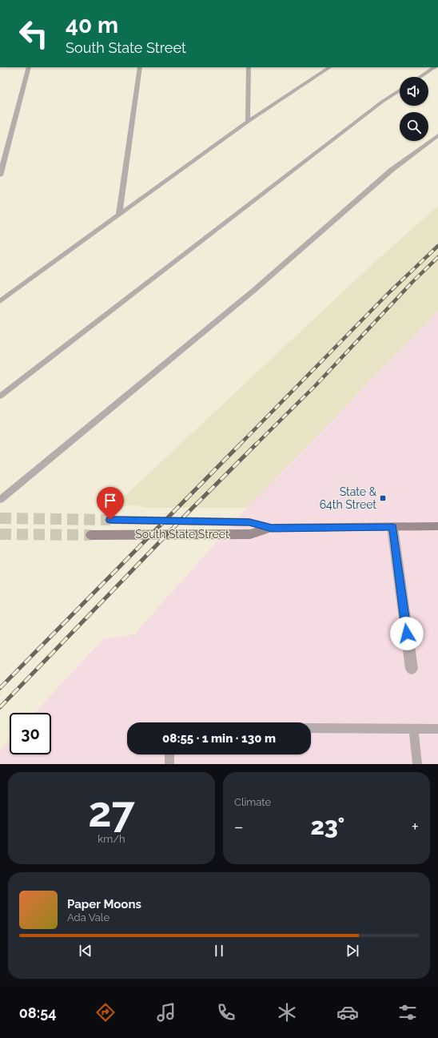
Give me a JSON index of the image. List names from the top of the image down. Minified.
{"streets":{"main road":["South State Street"]},"places":{"transit":["State & 64th Street"]},"page":{"turn":["40 m","South State Street"],"limit":"30","trip":"08:55 · 1 min · 130 m","tile":[["27","km/h"],"Climate"],"heat":["−","23°","+"],"song":["Paper Moons","Ada Vale"],"tabs":"08:54"}}
